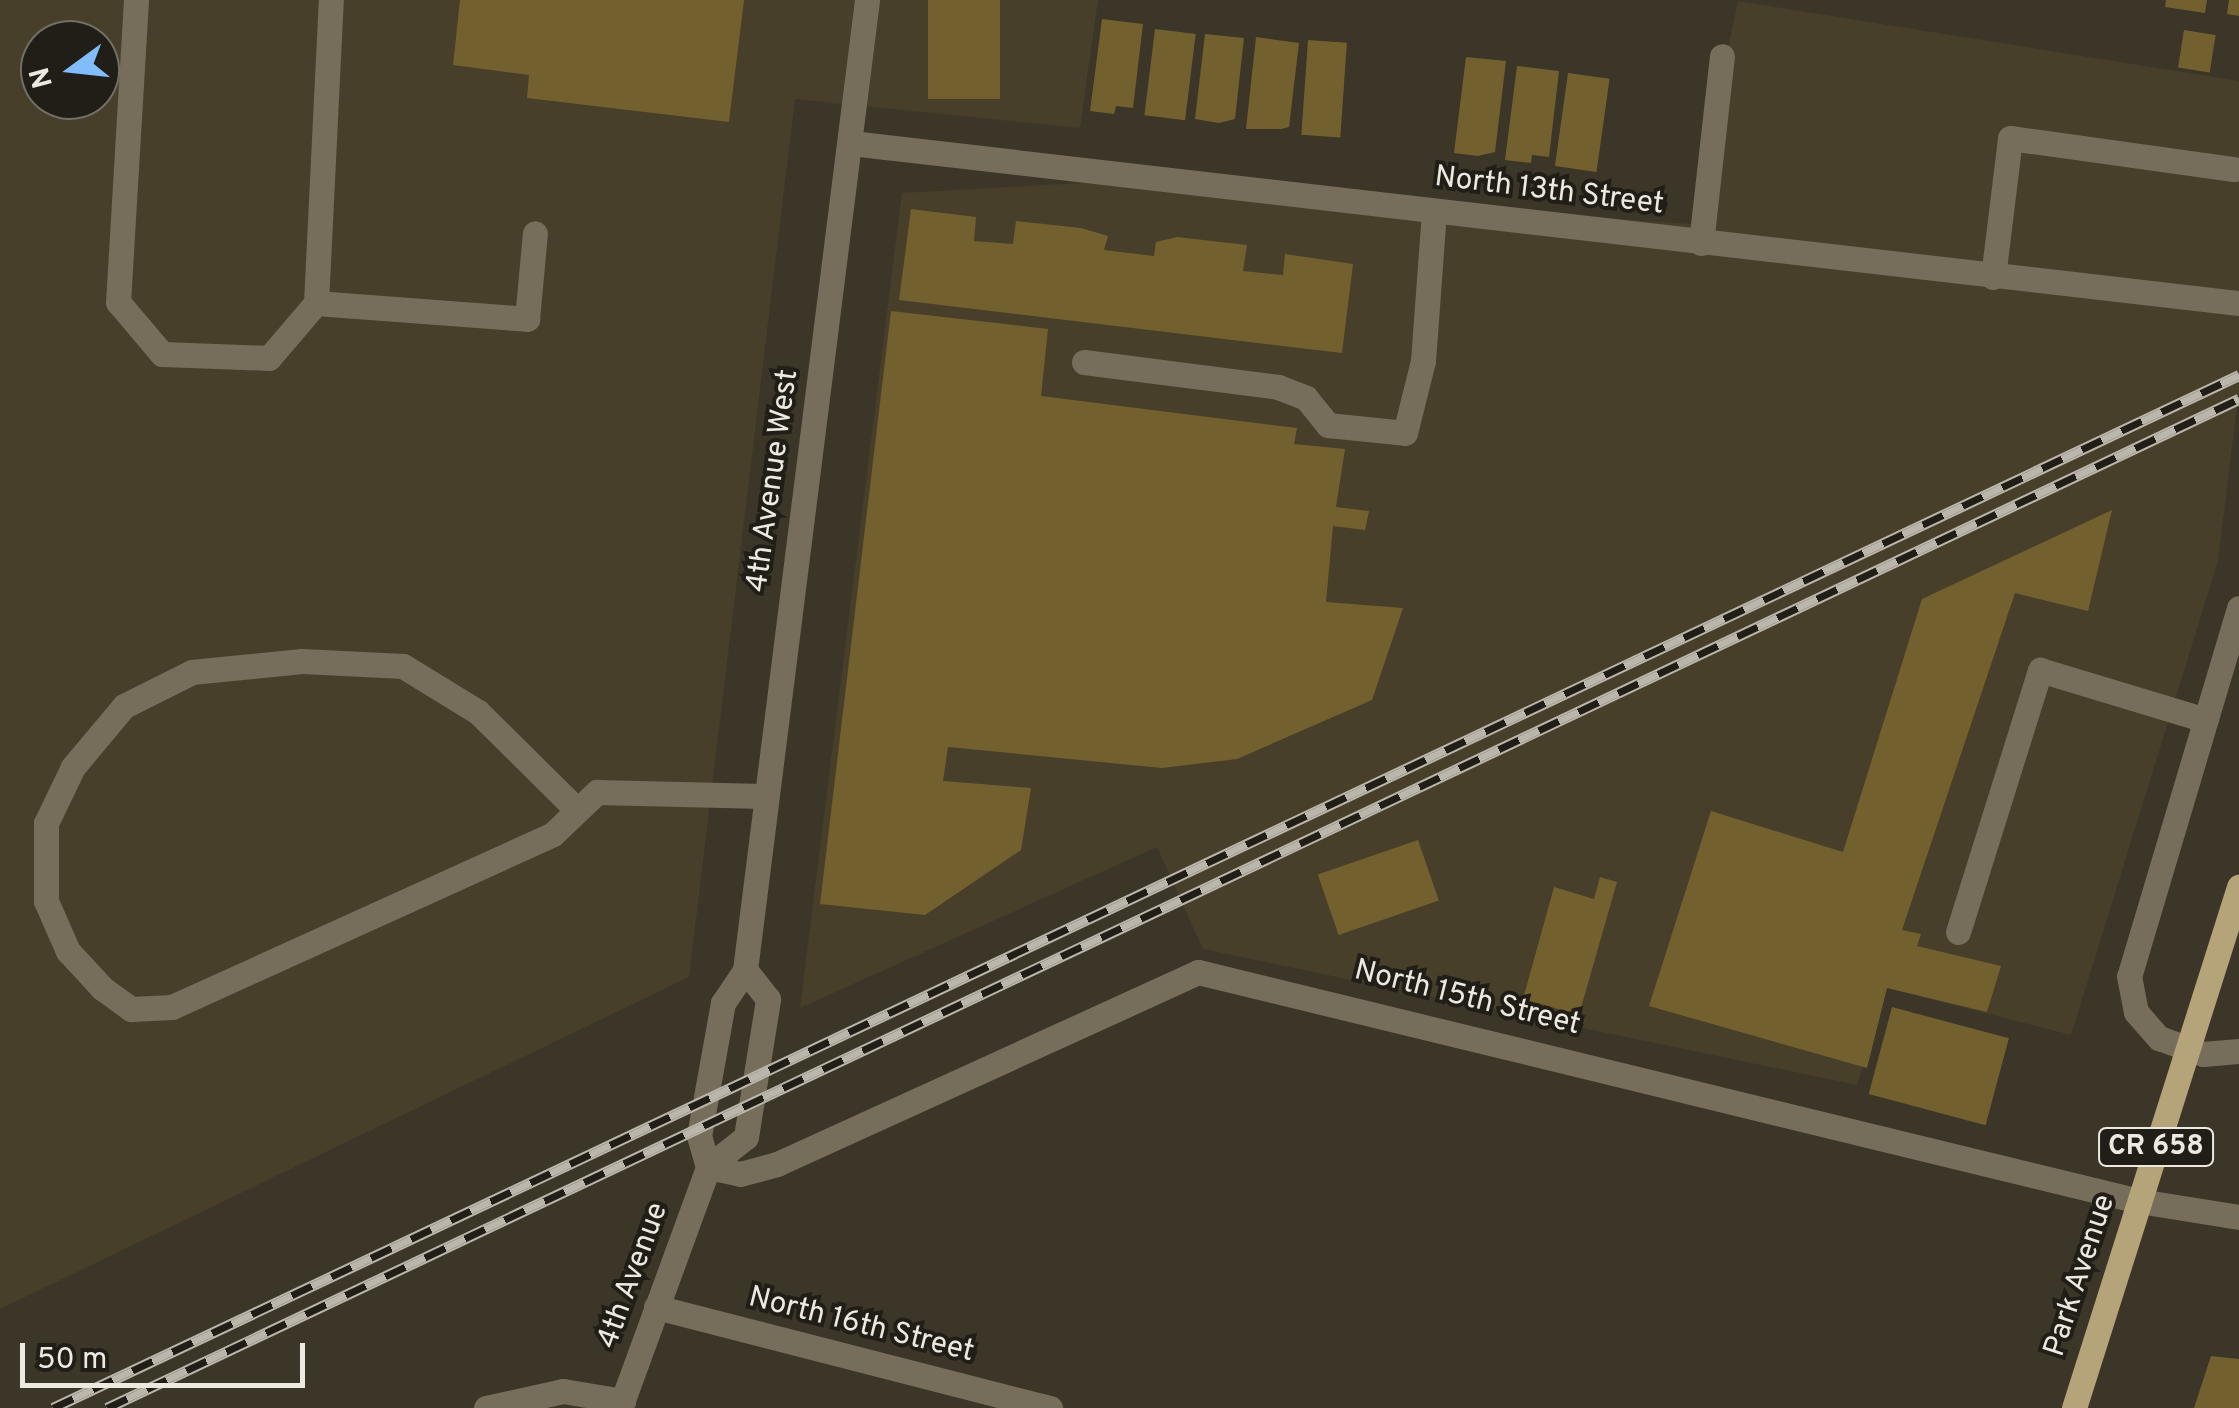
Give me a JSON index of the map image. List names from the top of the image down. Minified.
{"streets":{"main road":["CR 658","Park Avenue"],"street":["North 13th Street","4th Avenue West","North 15th Street","4th Avenue","North 16th Street"]},"crossings":[["North 13th Street","4th Avenue West"],["4th Avenue West","4th Avenue"],["North 15th Street","4th Avenue"],["North 15th Street","Park Avenue"],["4th Avenue","North 16th Street"]],"scale_bar":"50 m","north":"left"}
